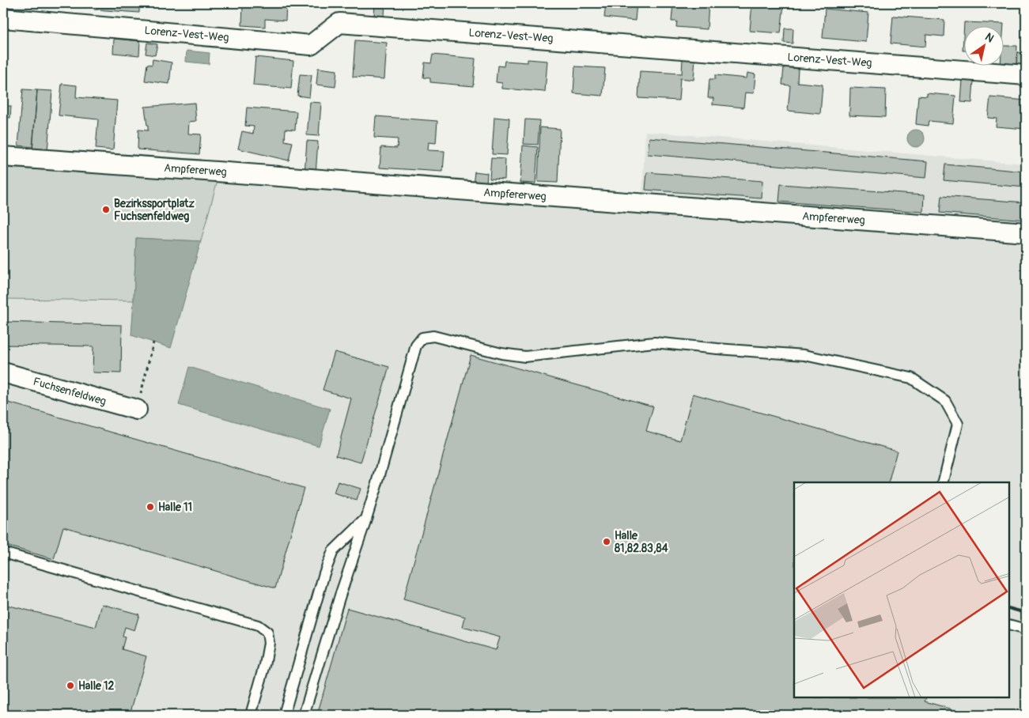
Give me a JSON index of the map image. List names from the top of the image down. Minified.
{"streets":{"street":["Lorenz-Vest-Weg","Ampfererweg","Fuchsenfeldweg"]},"places":["Bezirkssportplatz Fuchsenfeldweg","Halle 11","Halle 81,82.83,84","Halle 12"],"north":"top right"}
